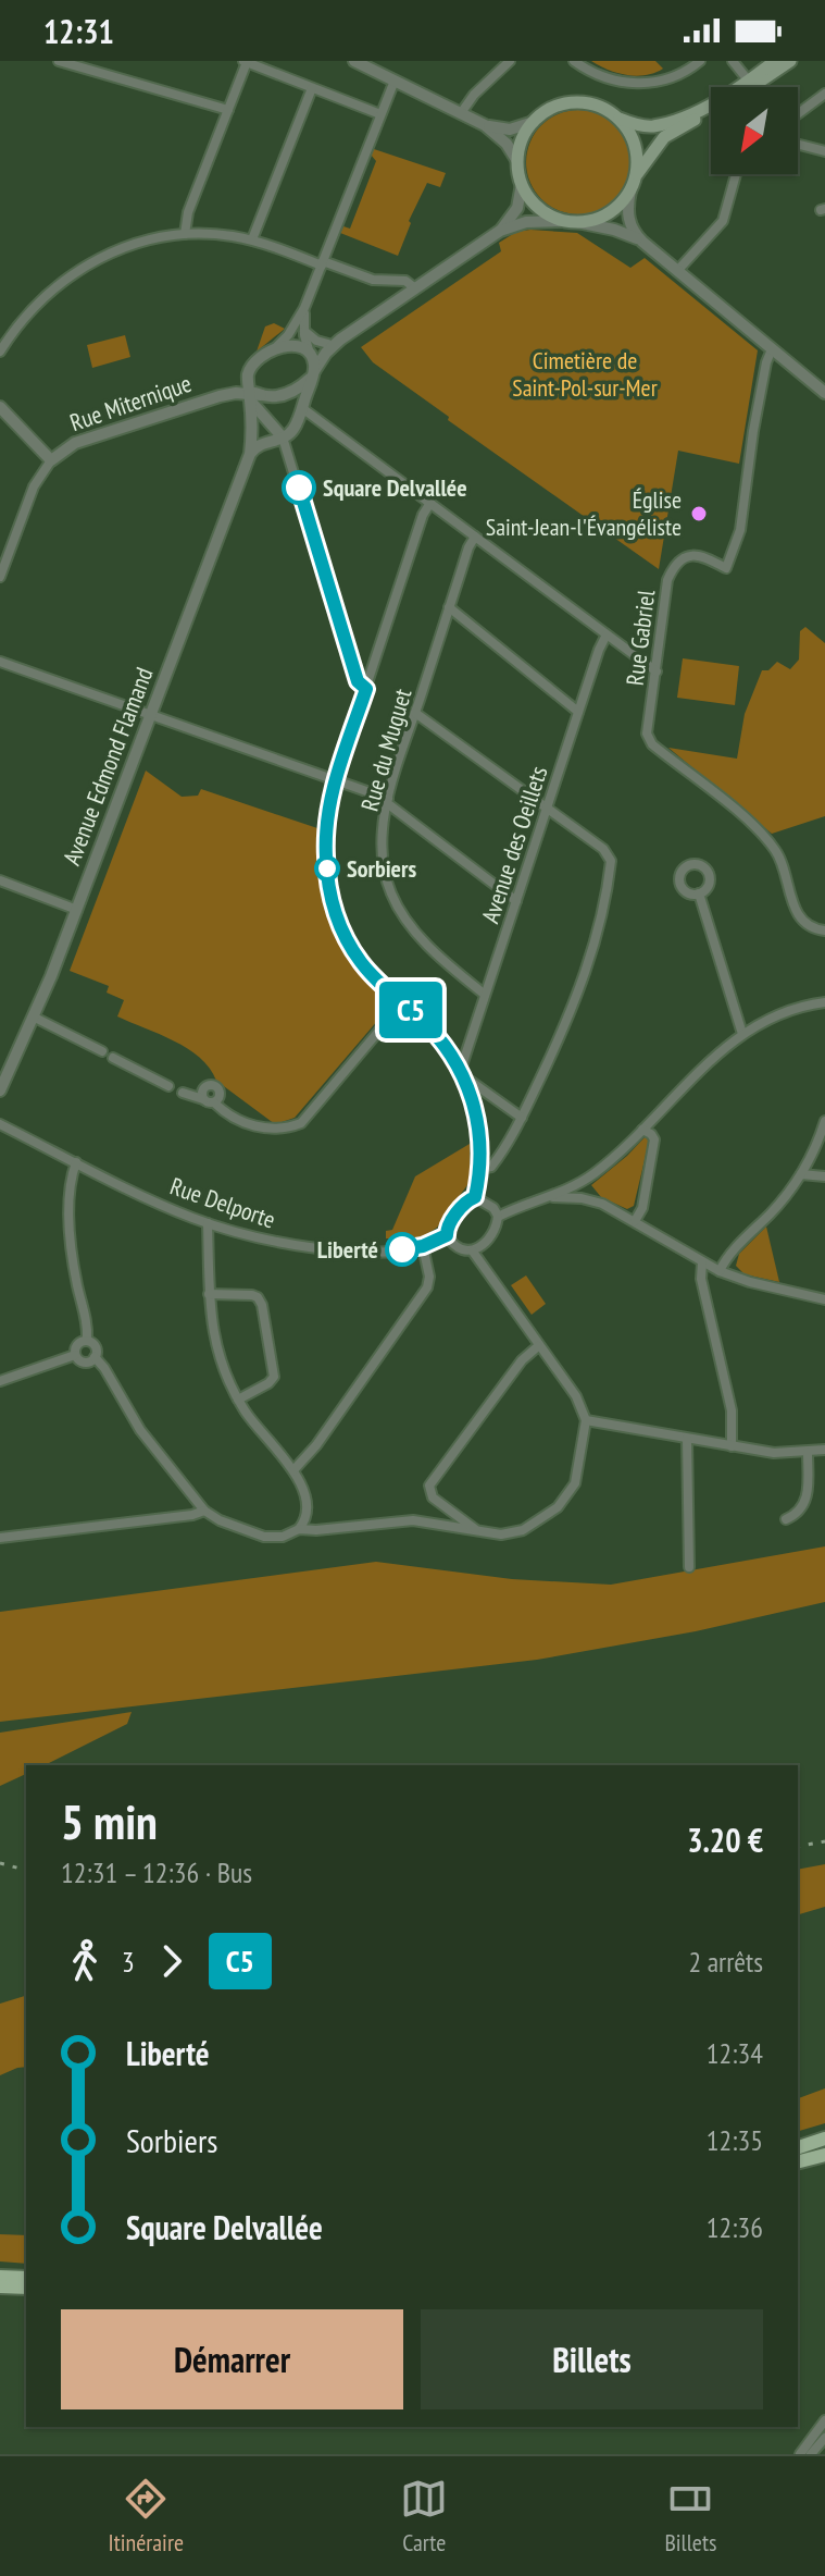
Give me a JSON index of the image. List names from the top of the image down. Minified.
{"streets":{"street":["Rue Miternique","Rue Gabriel","Rue du Muguet","Avenue Edmond Flamand","Avenue des Oeillets","Rue Delporte"]},"crossings":[["Rue du Muguet","Avenue des Oeillets"]],"parks":["Cimetière de Saint-Pol-sur-Mer"],"places":["Square Delvallée","Église Saint-Jean-l'Évangéliste","Sorbiers","Liberté"],"lines":["bus line C5"],"north":"bottom left","page":{"status":"12:31","on_map":"C5","heading":["5 min","12:31 – 12:36 · Bus","3.20 €"],"legs":["3","C5","2 arrêts"],"list":[{"name":"Liberté","value":"12:34"},{"name":"Sorbiers","value":"12:35"},{"name":"Square Delvallée","value":"12:36"}],"buttons":["Démarrer","Billets"],"tabs":["Itinéraire","Carte","Billets"]}}
